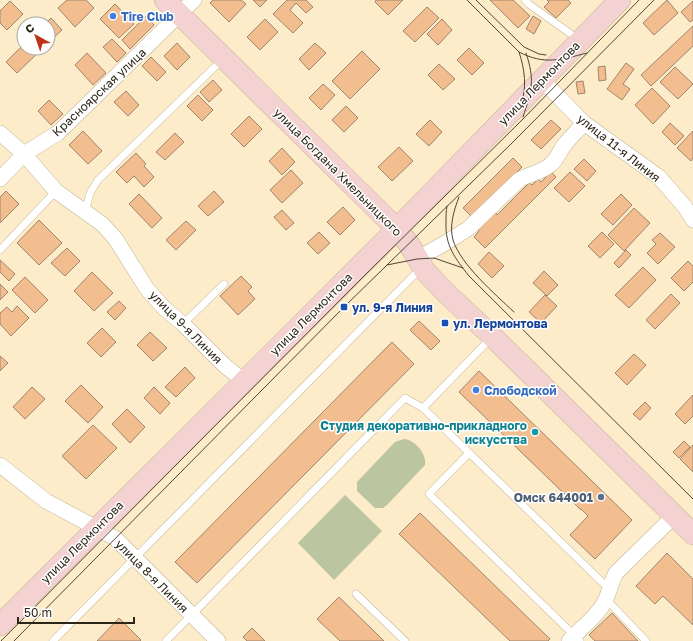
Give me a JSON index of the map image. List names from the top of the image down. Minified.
{"streets":{"main road":["улица Лермонтова","улица Богдана Хмельницкого"],"street":["Красноярская улица","улица 11-я Линия","улица 9-я Линия","улица 8-я Линия"]},"crossings":[["улица Лермонтова","улица 11-я Линия"],["улица Лермонтова","улица Богдана Хмельницкого"],["улица Лермонтова","улица 9-я Линия"],["улица Лермонтова","улица 8-я Линия"],["Красноярская улица","улица Богдана Хмельницкого"],["Красноярская улица","улица 9-я Линия"]],"places":{"other":["Tire Club","Слободской","Студия декоративно-прикладного искусства","Омск 644001"],"transit":["ул. 9-я Линия","ул. Лермонтова"]},"scale_bar":"50 m","north":"top left"}
